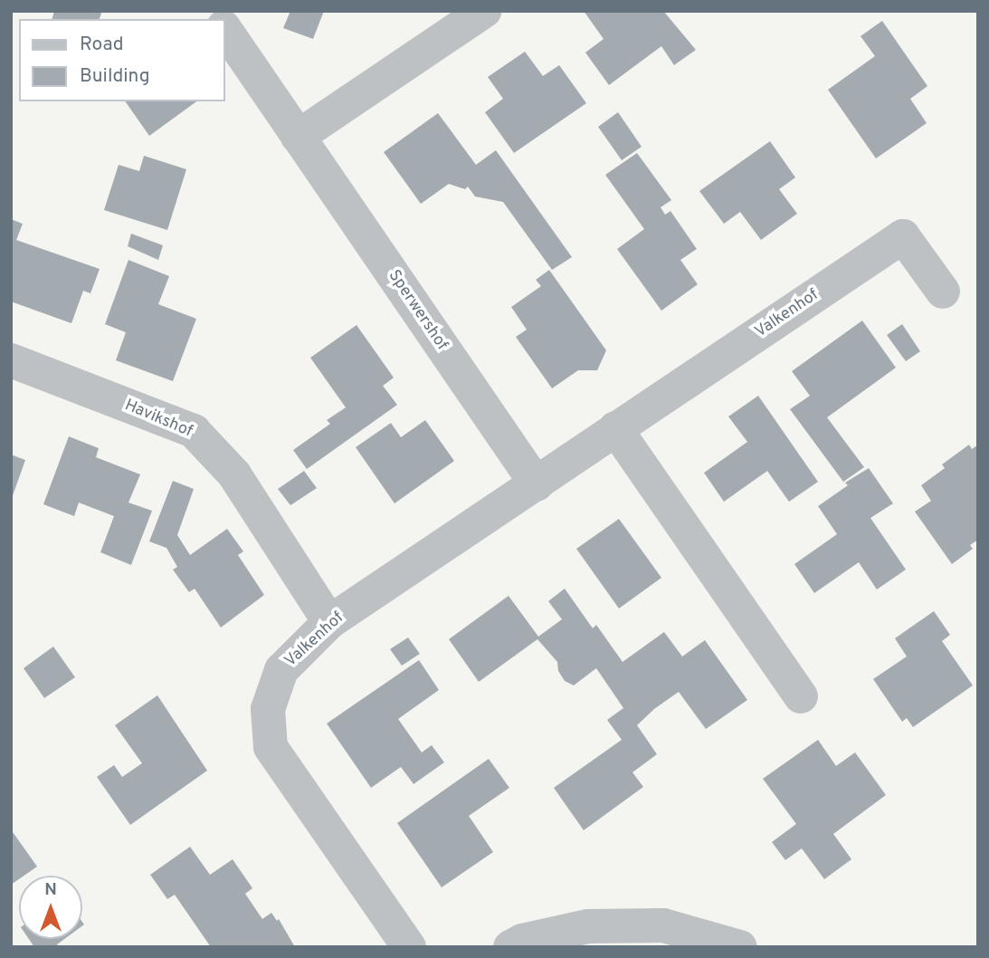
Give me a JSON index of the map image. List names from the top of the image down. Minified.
{"streets":{"street":["Sperwershof","Valkenhof","Havikshof"]},"crossings":[["Sperwershof","Valkenhof"],["Valkenhof","Havikshof"]],"legend":["Road","Building"],"north":"top"}
